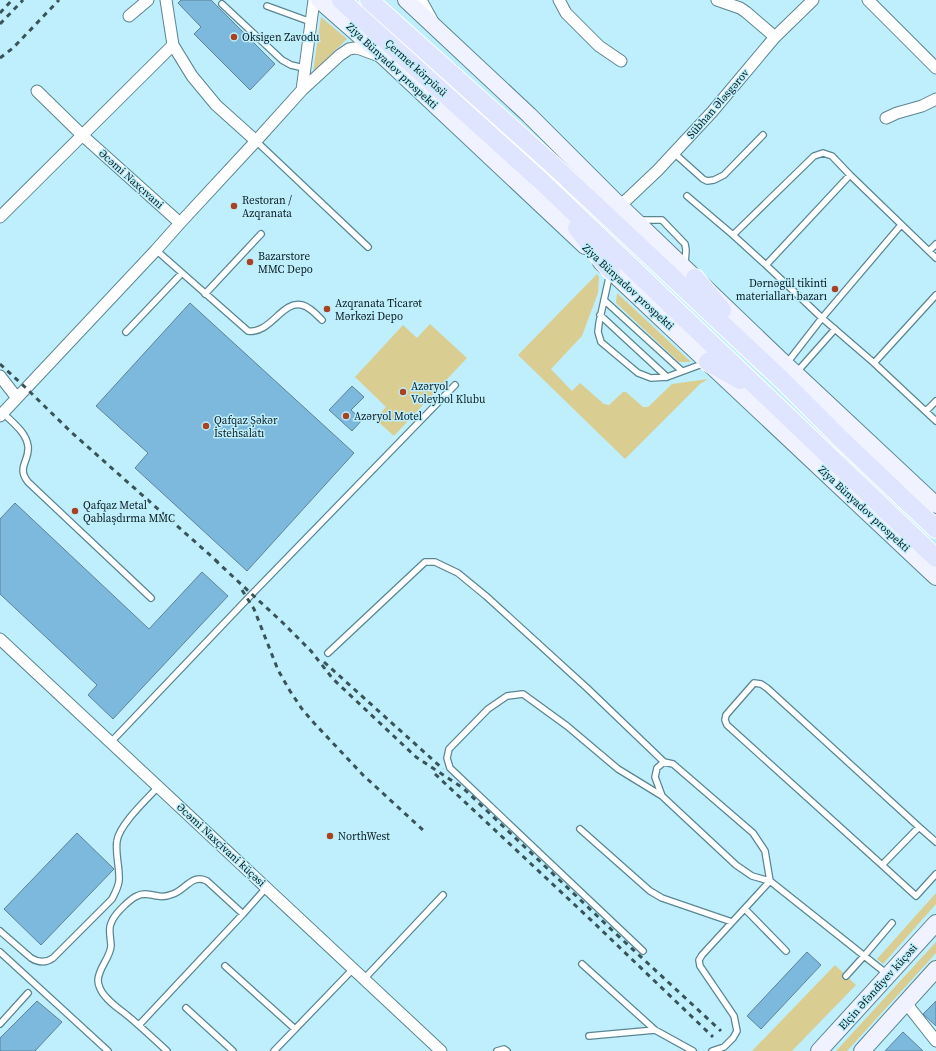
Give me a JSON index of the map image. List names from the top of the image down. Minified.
{"streets":{"main road":["Ziya Bünyadov prospekti","Çermet körpüsü","Elçin Əfəndiyev küçəsi"],"street":["Sübhan Ələsgərov","Əcəmi Naxçıvani","Əcəmi Naxçivani küçəsi"]},"crossings":[["Ziya Bünyadov prospekti","Çermet körpüsü"]],"places":["Oksigen Zavodu","Restoran / Azqranata","Bazarstore MMC Depo","Dərnəgül tikinti materialları bazarı","Azqranata Ticarət Mərkəzi Depo","Azəryol Voleybol Klubu","Azəryol Motel","Qafqaz Şəkər İstehsalatı","Qafqaz Metal Qablaşdırma MMC","NorthWest"]}
